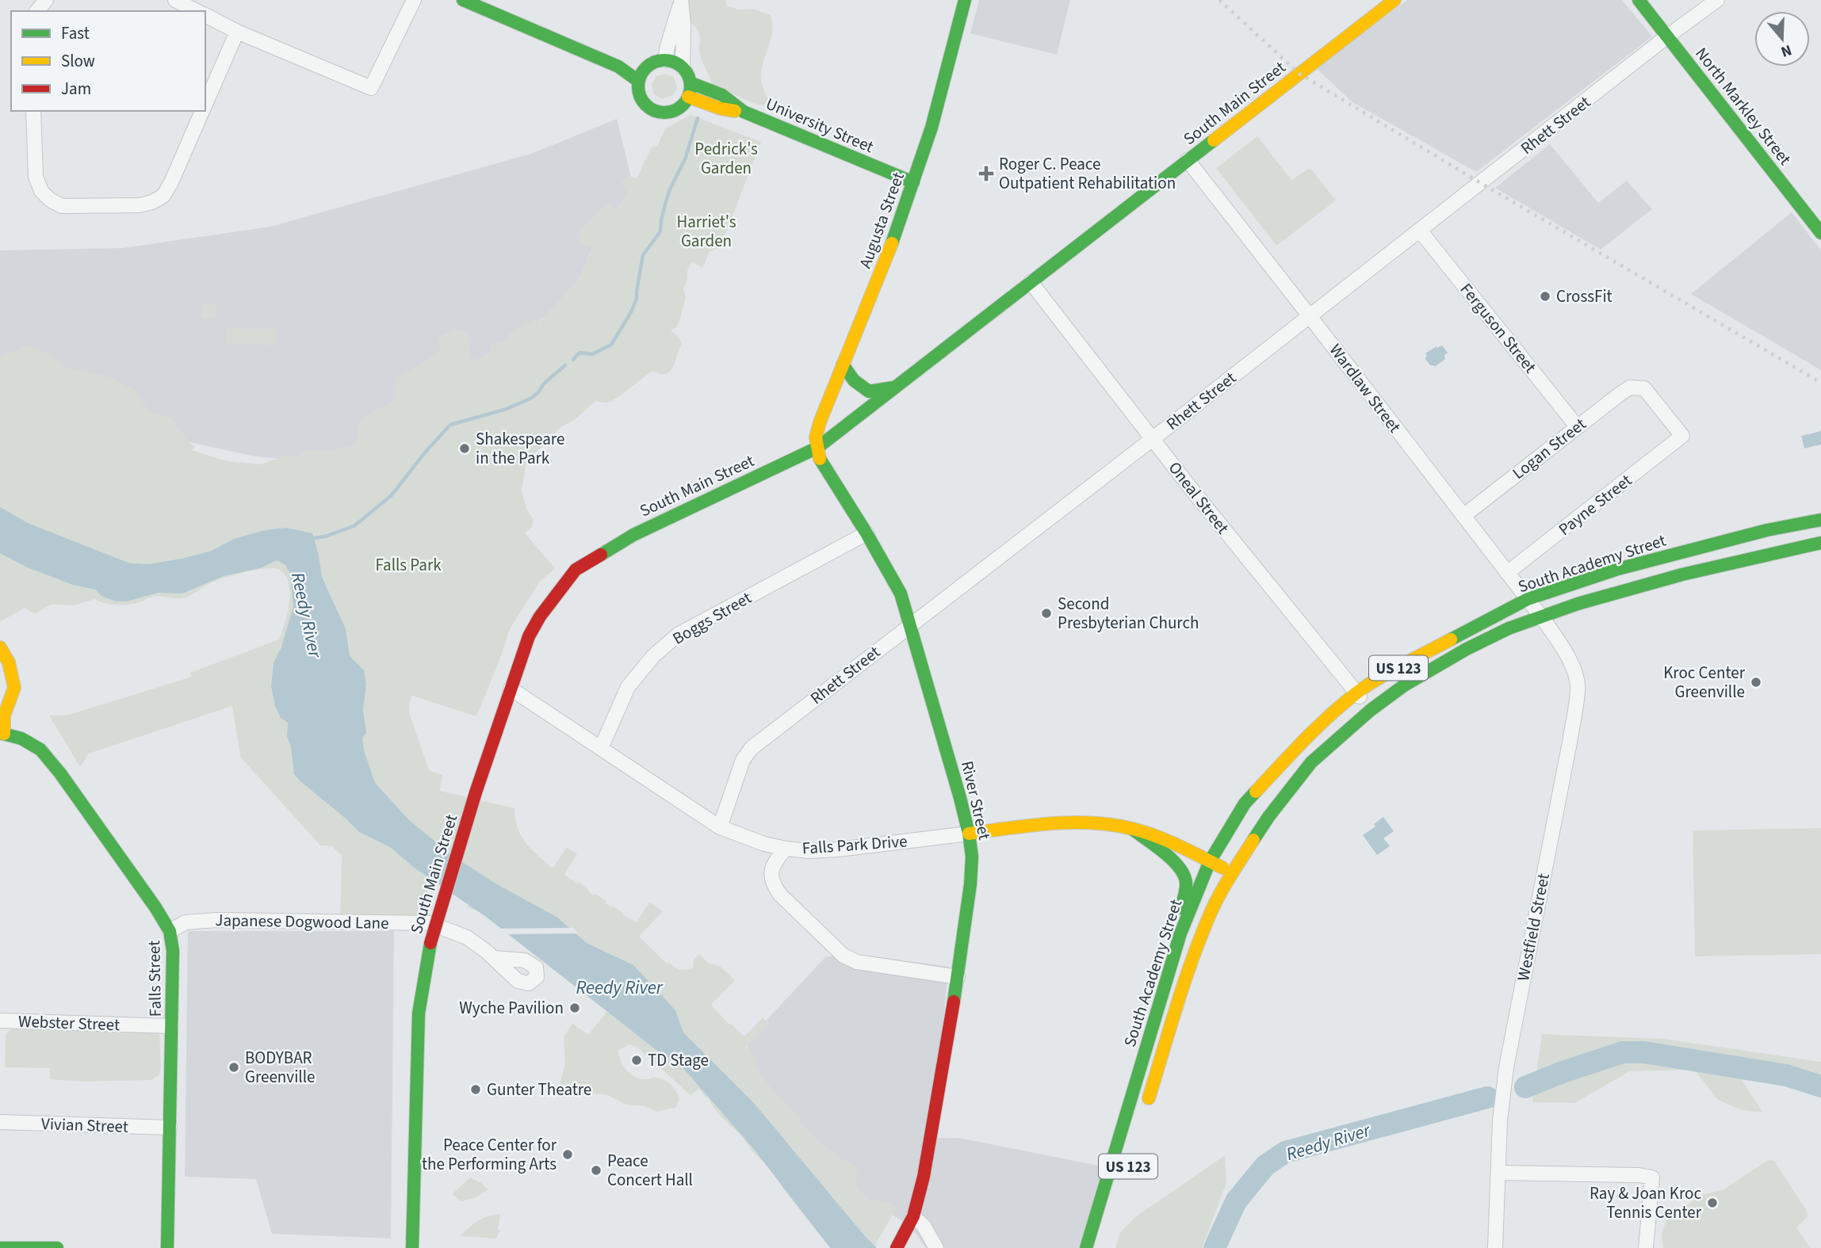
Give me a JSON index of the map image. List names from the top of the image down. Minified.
{"streets":{"main road":["South Main Street","North Markley Street","University Street","Augusta Street","South Academy Street","US 123","River Street","Falls Park Drive","Falls Street"],"street":["Rhett Street","Ferguson Street","Wardlaw Street","Logan Street","Oneal Street","Payne Street","Boggs Street","Japanese Dogwood Lane","Westfield Street","Webster Street","Vivian Street"]},"crossings":[["South Main Street","Augusta Street"],["South Main Street","Wardlaw Street"],["South Main Street","Oneal Street"],["South Main Street","River Street"],["South Main Street","Falls Park Drive"],["North Markley Street","Rhett Street"],["University Street","Augusta Street"],["Rhett Street","Ferguson Street"],["Rhett Street","Wardlaw Street"],["Rhett Street","Oneal Street"],["Rhett Street","River Street"],["Rhett Street","Falls Park Drive"],["Augusta Street","River Street"],["Ferguson Street","Logan Street"],["Wardlaw Street","Logan Street"],["Wardlaw Street","Payne Street"],["Wardlaw Street","South Academy Street"],["Wardlaw Street","Westfield Street"],["Logan Street","Payne Street"],["Oneal Street","South Academy Street"],["South Academy Street","Falls Park Drive"],["South Academy Street","Westfield Street"],["Boggs Street","River Street"],["Boggs Street","Falls Park Drive"],["River Street","Falls Park Drive"],["Japanese Dogwood Lane","Falls Street"],["Falls Street","Webster Street"],["Falls Street","Vivian Street"]],"water":["Reedy River"],"parks":["Pedrick's Garden","Harriet's Garden","Falls Park"],"places":{"health":["Roger C. Peace Outpatient Rehabilitation"],"other":["CrossFit","Shakespeare in the Park","Second Presbyterian Church","Kroc Center Greenville","Wyche Pavilion","TD Stage","BODYBAR Greenville","Gunter Theatre","Peace Center for the Performing Arts","Peace Concert Hall","Ray & Joan Kroc Tennis Center"]},"legend":["Fast","Slow","Jam"],"north":"bottom"}
